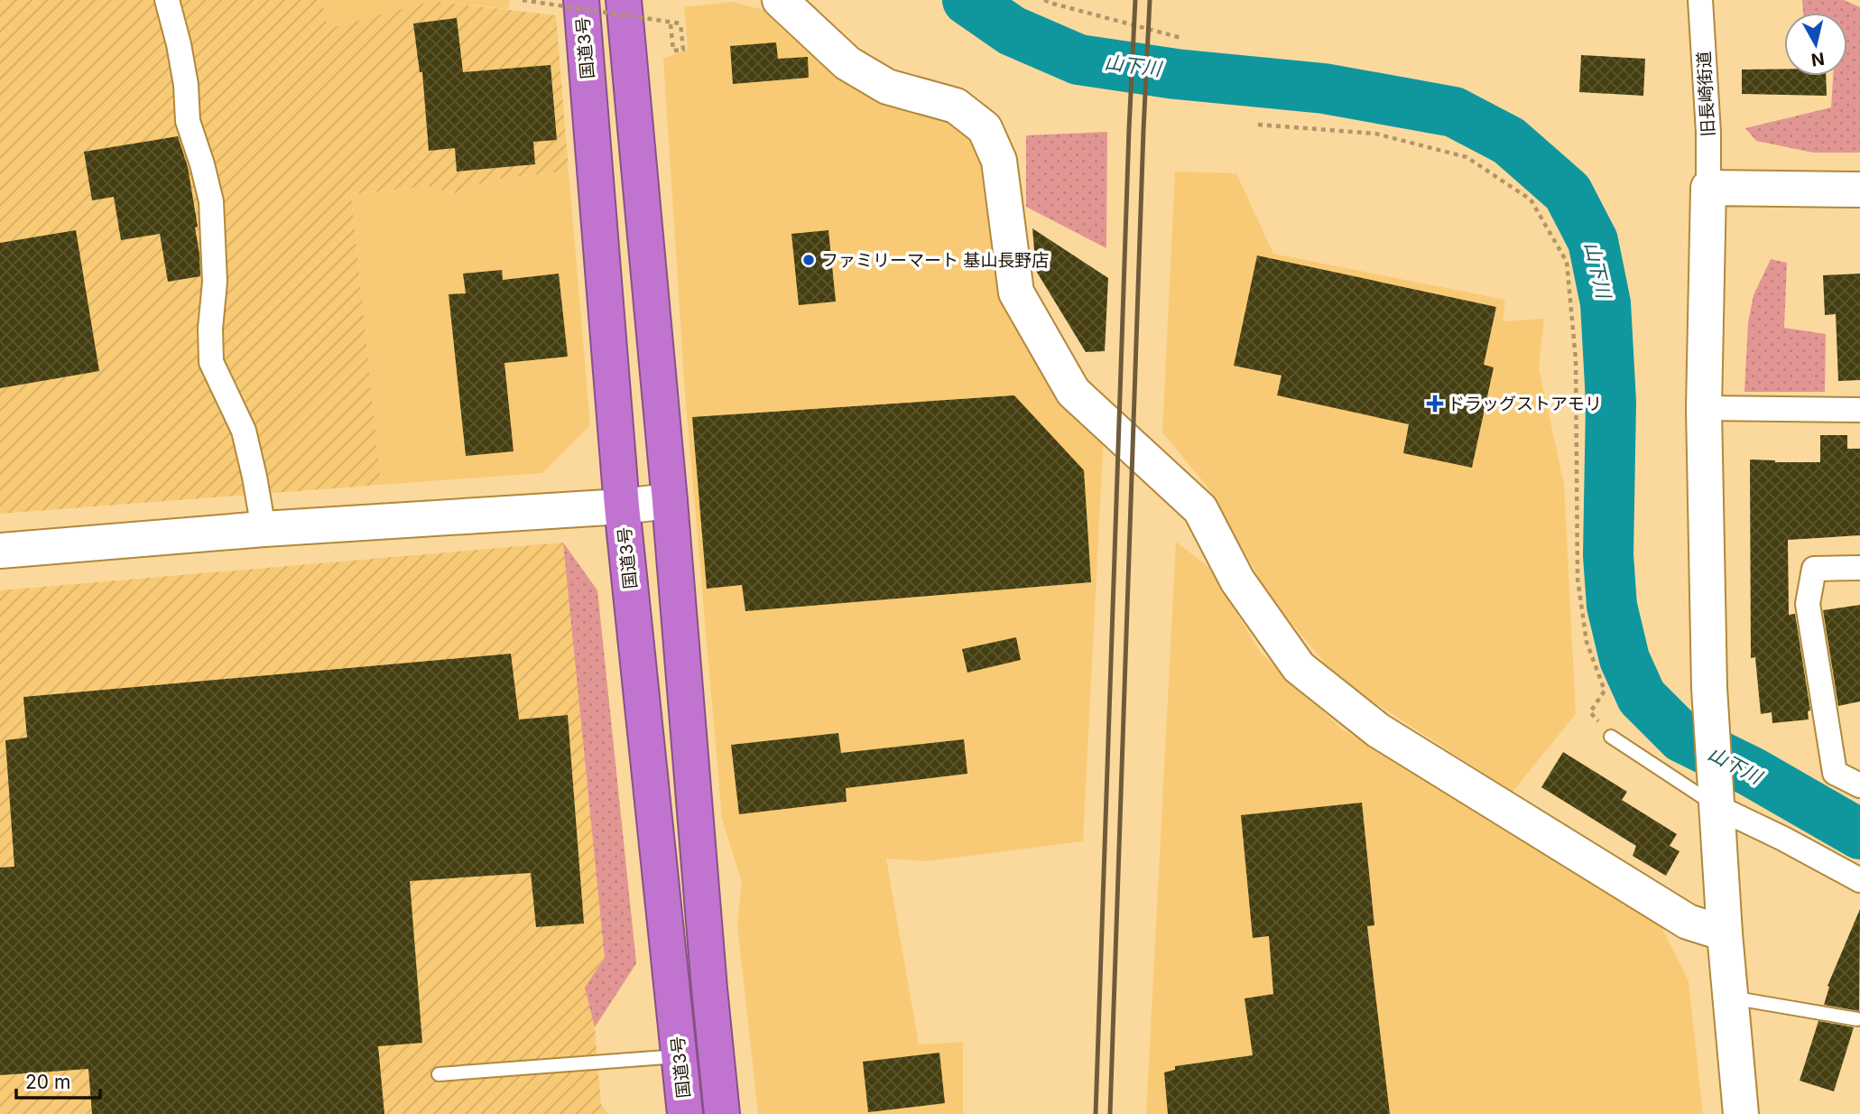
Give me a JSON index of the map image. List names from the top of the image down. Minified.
{"streets":{"highway":["国道3号"],"street":["旧長崎街道"]},"water":["山下川"],"places":{"other":["ファミリーマート 基山長野店"],"health":["ドラッグストアモリ"]},"scale_bar":"20 m","north":"bottom"}
